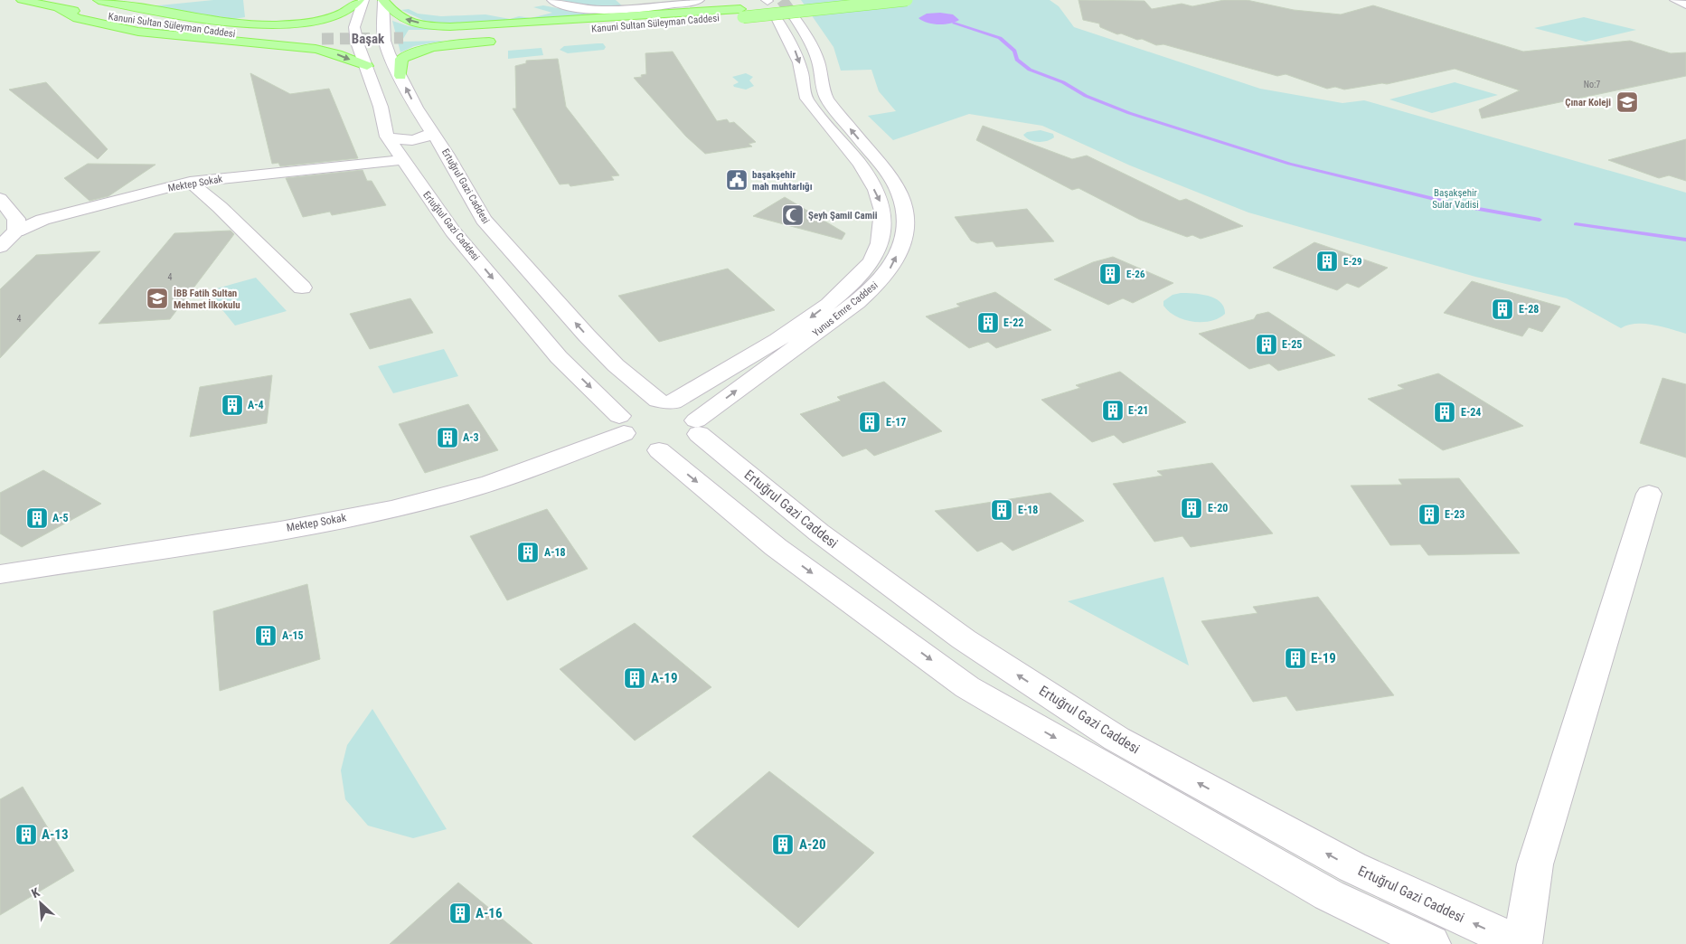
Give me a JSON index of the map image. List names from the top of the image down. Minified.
{"streets":{"main road":["Kanuni Sultan Süleyman Caddesi"],"street":["Mektep Sokak","Ertuğrul Gazi Caddesi","Ertuğtul Gazi Caddesi","Yunus Emre Caddesi"]},"crossings":[["Mektep Sokak","Ertuğrul Gazi Caddesi"],["Mektep Sokak","Ertuğtul Gazi Caddesi"],["Mektep Sokak","Yunus Emre Caddesi"],["Ertuğrul Gazi Caddesi","Ertuğtul Gazi Caddesi"],["Ertuğrul Gazi Caddesi","Yunus Emre Caddesi"],["Ertuğtul Gazi Caddesi","Yunus Emre Caddesi"]],"one_way":["Ertuğtul Gazi Caddesi"],"districts":["Başak"],"parks":["Başakşehir Sular Vadisi"],"places":{"school or university":["Çınar Koleji","İBB Fatih Sultan Mehmet İlkokulu"],"public building":["başakşehir mah muhtarlığı"],"mosque":["Şeyh Şamil Camii"],"building":["E-29","E-26","E-28","E-22","E-25","A-4","E-21","E-24","E-17","A-3","E-20","E-18","E-23","A-5","A-18","A-15","E-19","A-19","A-13","A-20","A-16"]},"house_numbers":["No:7","4","4"],"north":"top left"}
